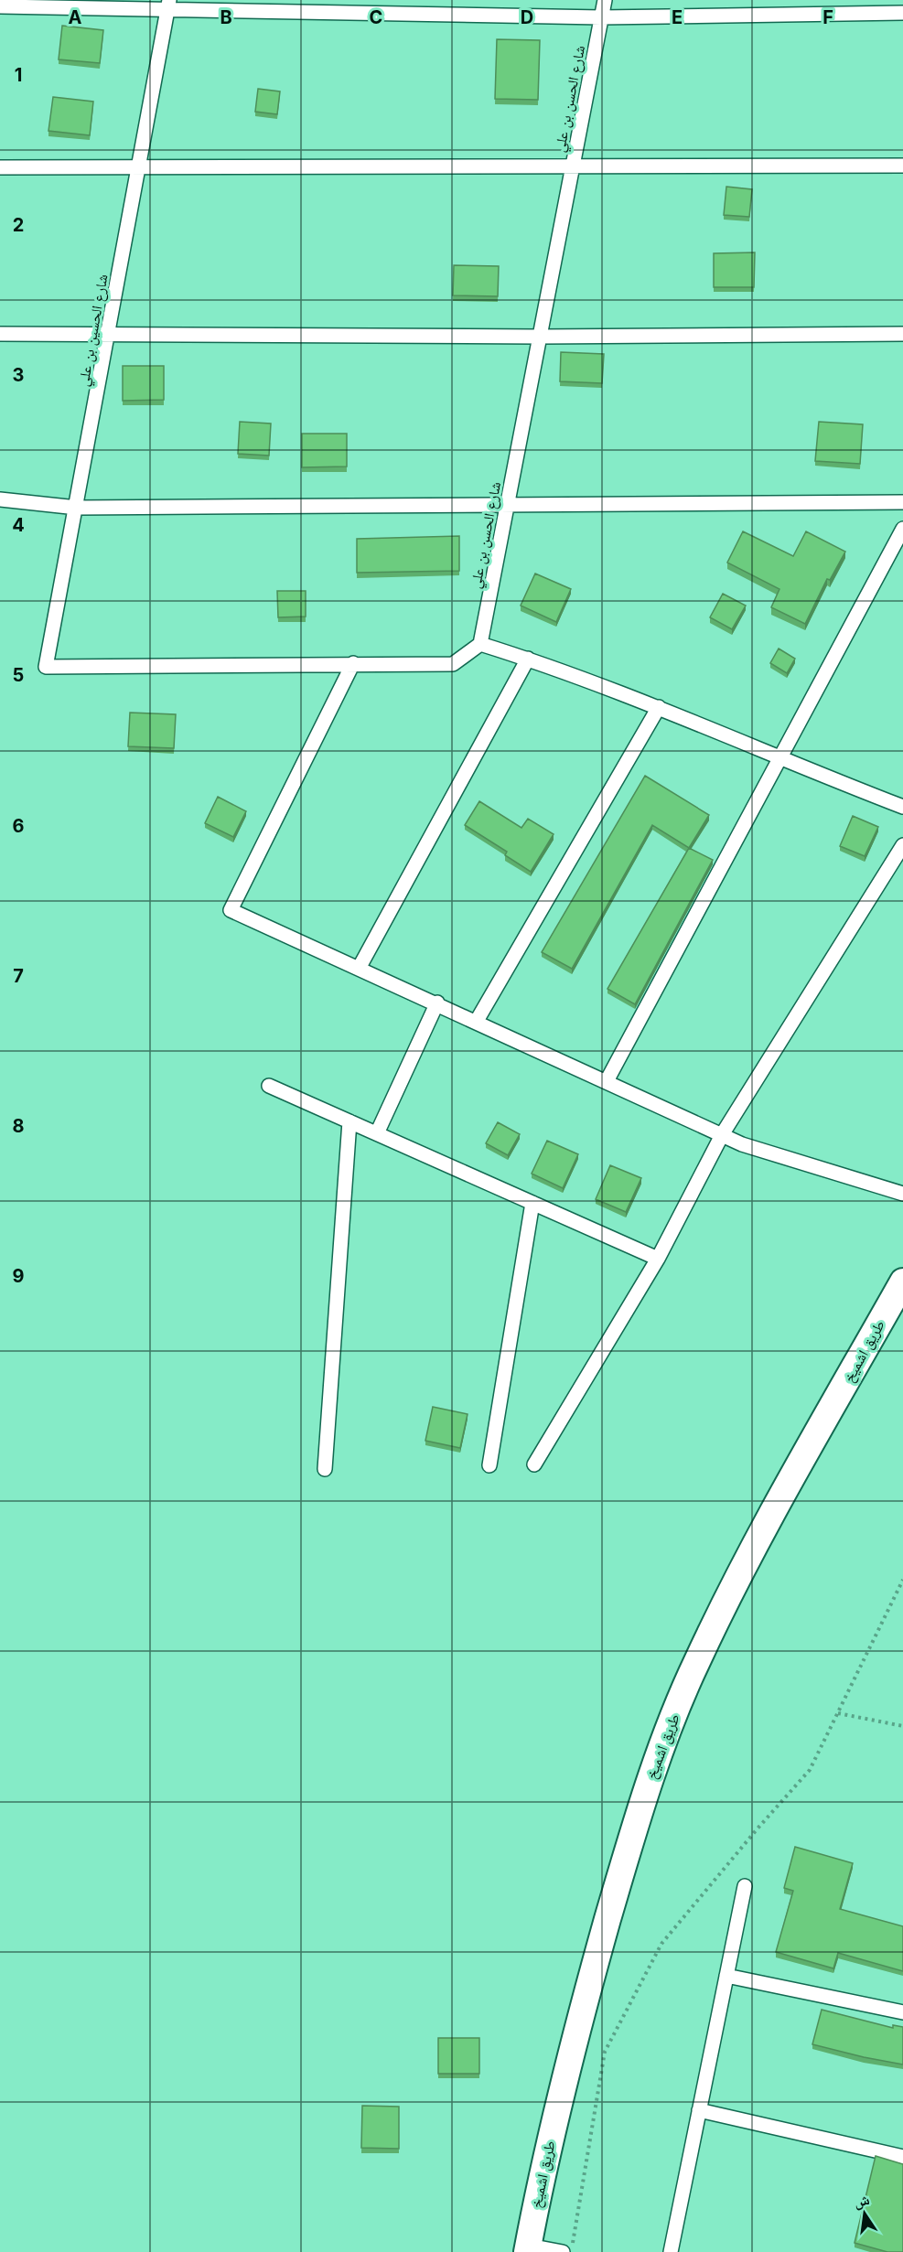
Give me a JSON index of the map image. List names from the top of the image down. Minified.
{"streets":{"highway":["طريق اشميخ"],"street":["شارع الحسن بن علي","شارع الحسين بن علي"]},"north":"top","grid":{"columns":["A","B","C","D","E","F"],"rows":["1","2","3","4","5","6","7","8","9"]}}
